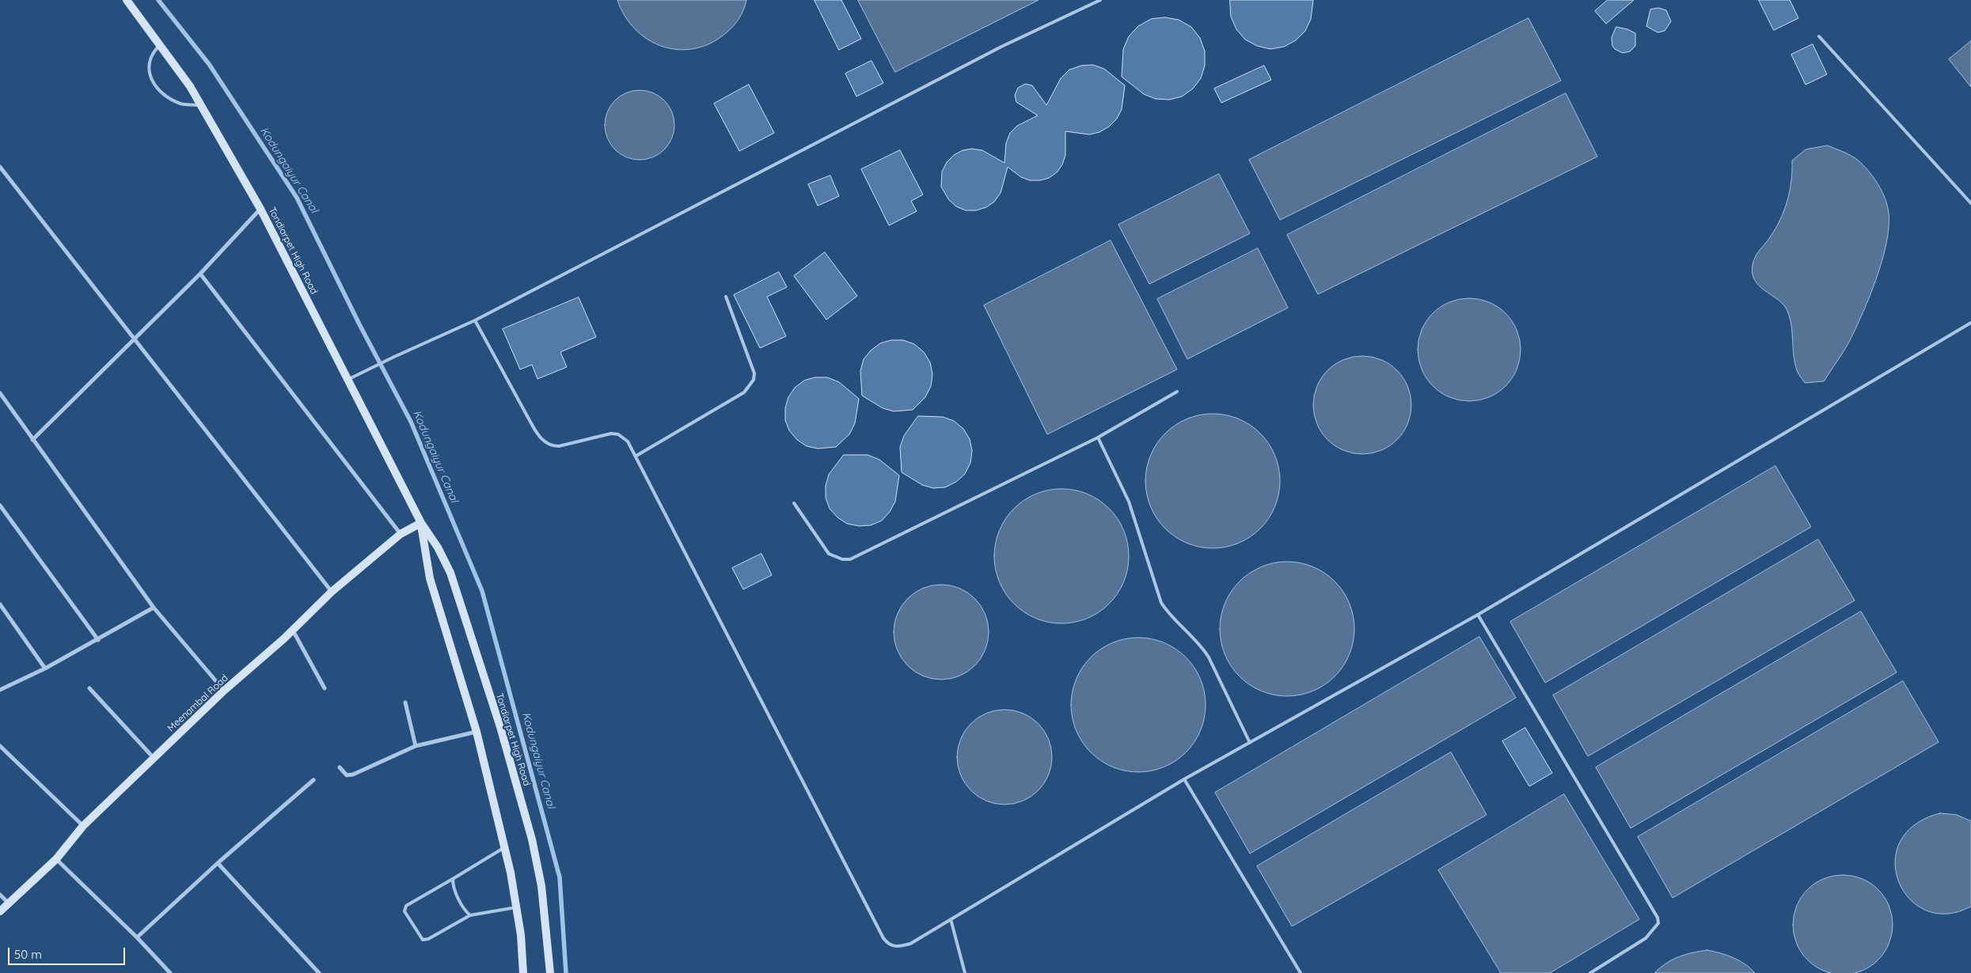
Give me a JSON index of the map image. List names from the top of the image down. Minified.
{"streets":{"main road":["Tondiarpet High Road","Meenambal Road"]},"crossings":[["Tondiarpet High Road","Meenambal Road"]],"water":["Kodungaiyur Canal"],"scale_bar":"50 m"}
